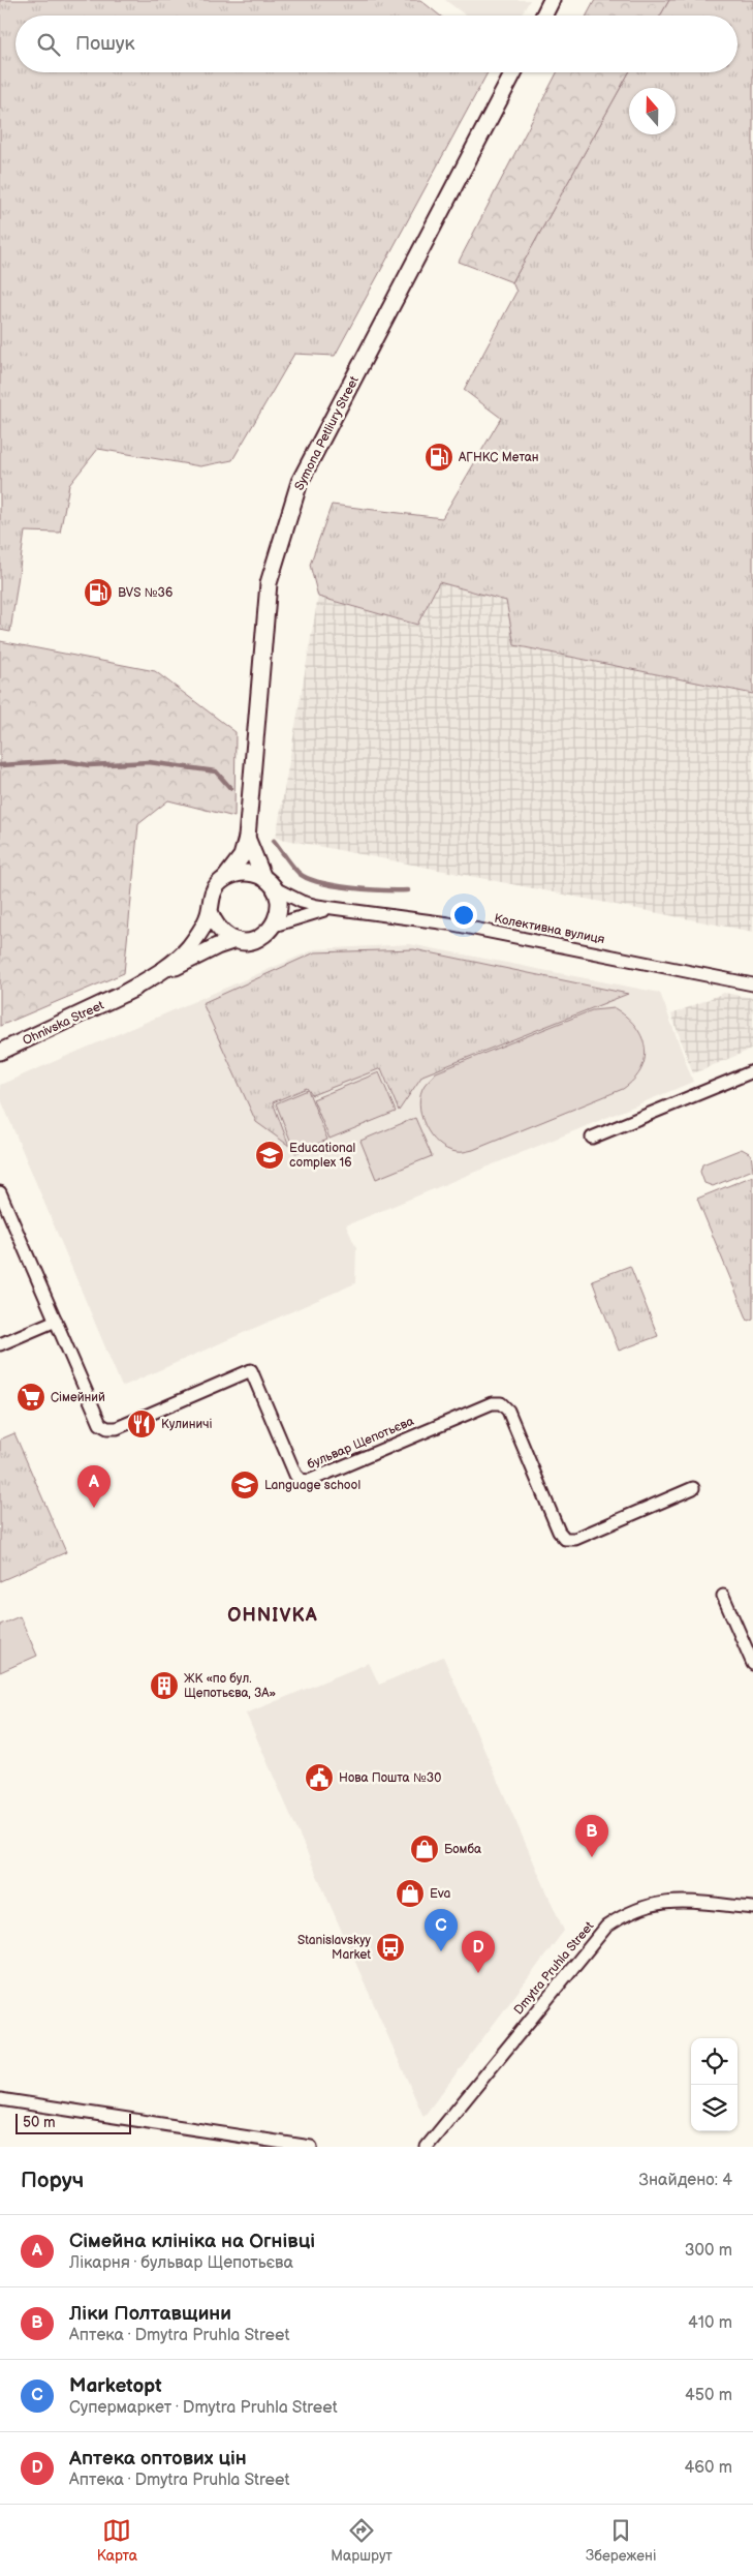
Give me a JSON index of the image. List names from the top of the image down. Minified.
{"streets":{"street":["Symona Petliury Street","Колективна вулиця","Ohnivska Street","бульвар Щепотьєва","Dmytra Pruhla Street"]},"crossings":[["Symona Petliury Street","Колективна вулиця"],["Symona Petliury Street","Ohnivska Street"],["Колективна вулиця","Ohnivska Street"]],"districts":["OHNIVKA"],"places":{"fuel station":["АГНКС Метан","BVS №36"],"school or university":["Educational complex 16","Language school"],"supermarket":["Сімейний"],"restaurant":["Кулиничі"],"building":["ЖК «по бул. Щепотьєва, 3А»"],"public building":["Нова Пошта №30"],"shop":["Бомба","Eva"],"bus stop":["Stanislavskyy Market"]},"scale_bar":"50 m","north":"top","page":{"search":"Пошук","pins":["A","B","C","D"],"scale":"50 m","heading":["Поруч","Знайдено: 4"],"list":[{"mark":"A","name":"Сімейна клініка на Огнівці","note":"Лікарня · бульвар Щепотьєва","value":"300 m"},{"mark":"B","name":"Ліки Полтавщини","note":"Аптека · Dmytra Pruhla Street","value":"410 m"},{"mark":"C","name":"Marketopt","note":"Супермаркет · Dmytra Pruhla Street","value":"450 m"},{"mark":"D","name":"Аптека оптових цін","note":"Аптека · Dmytra Pruhla Street","value":"460 m"}],"nav":["Карта","Маршрут","Збережені"]}}
